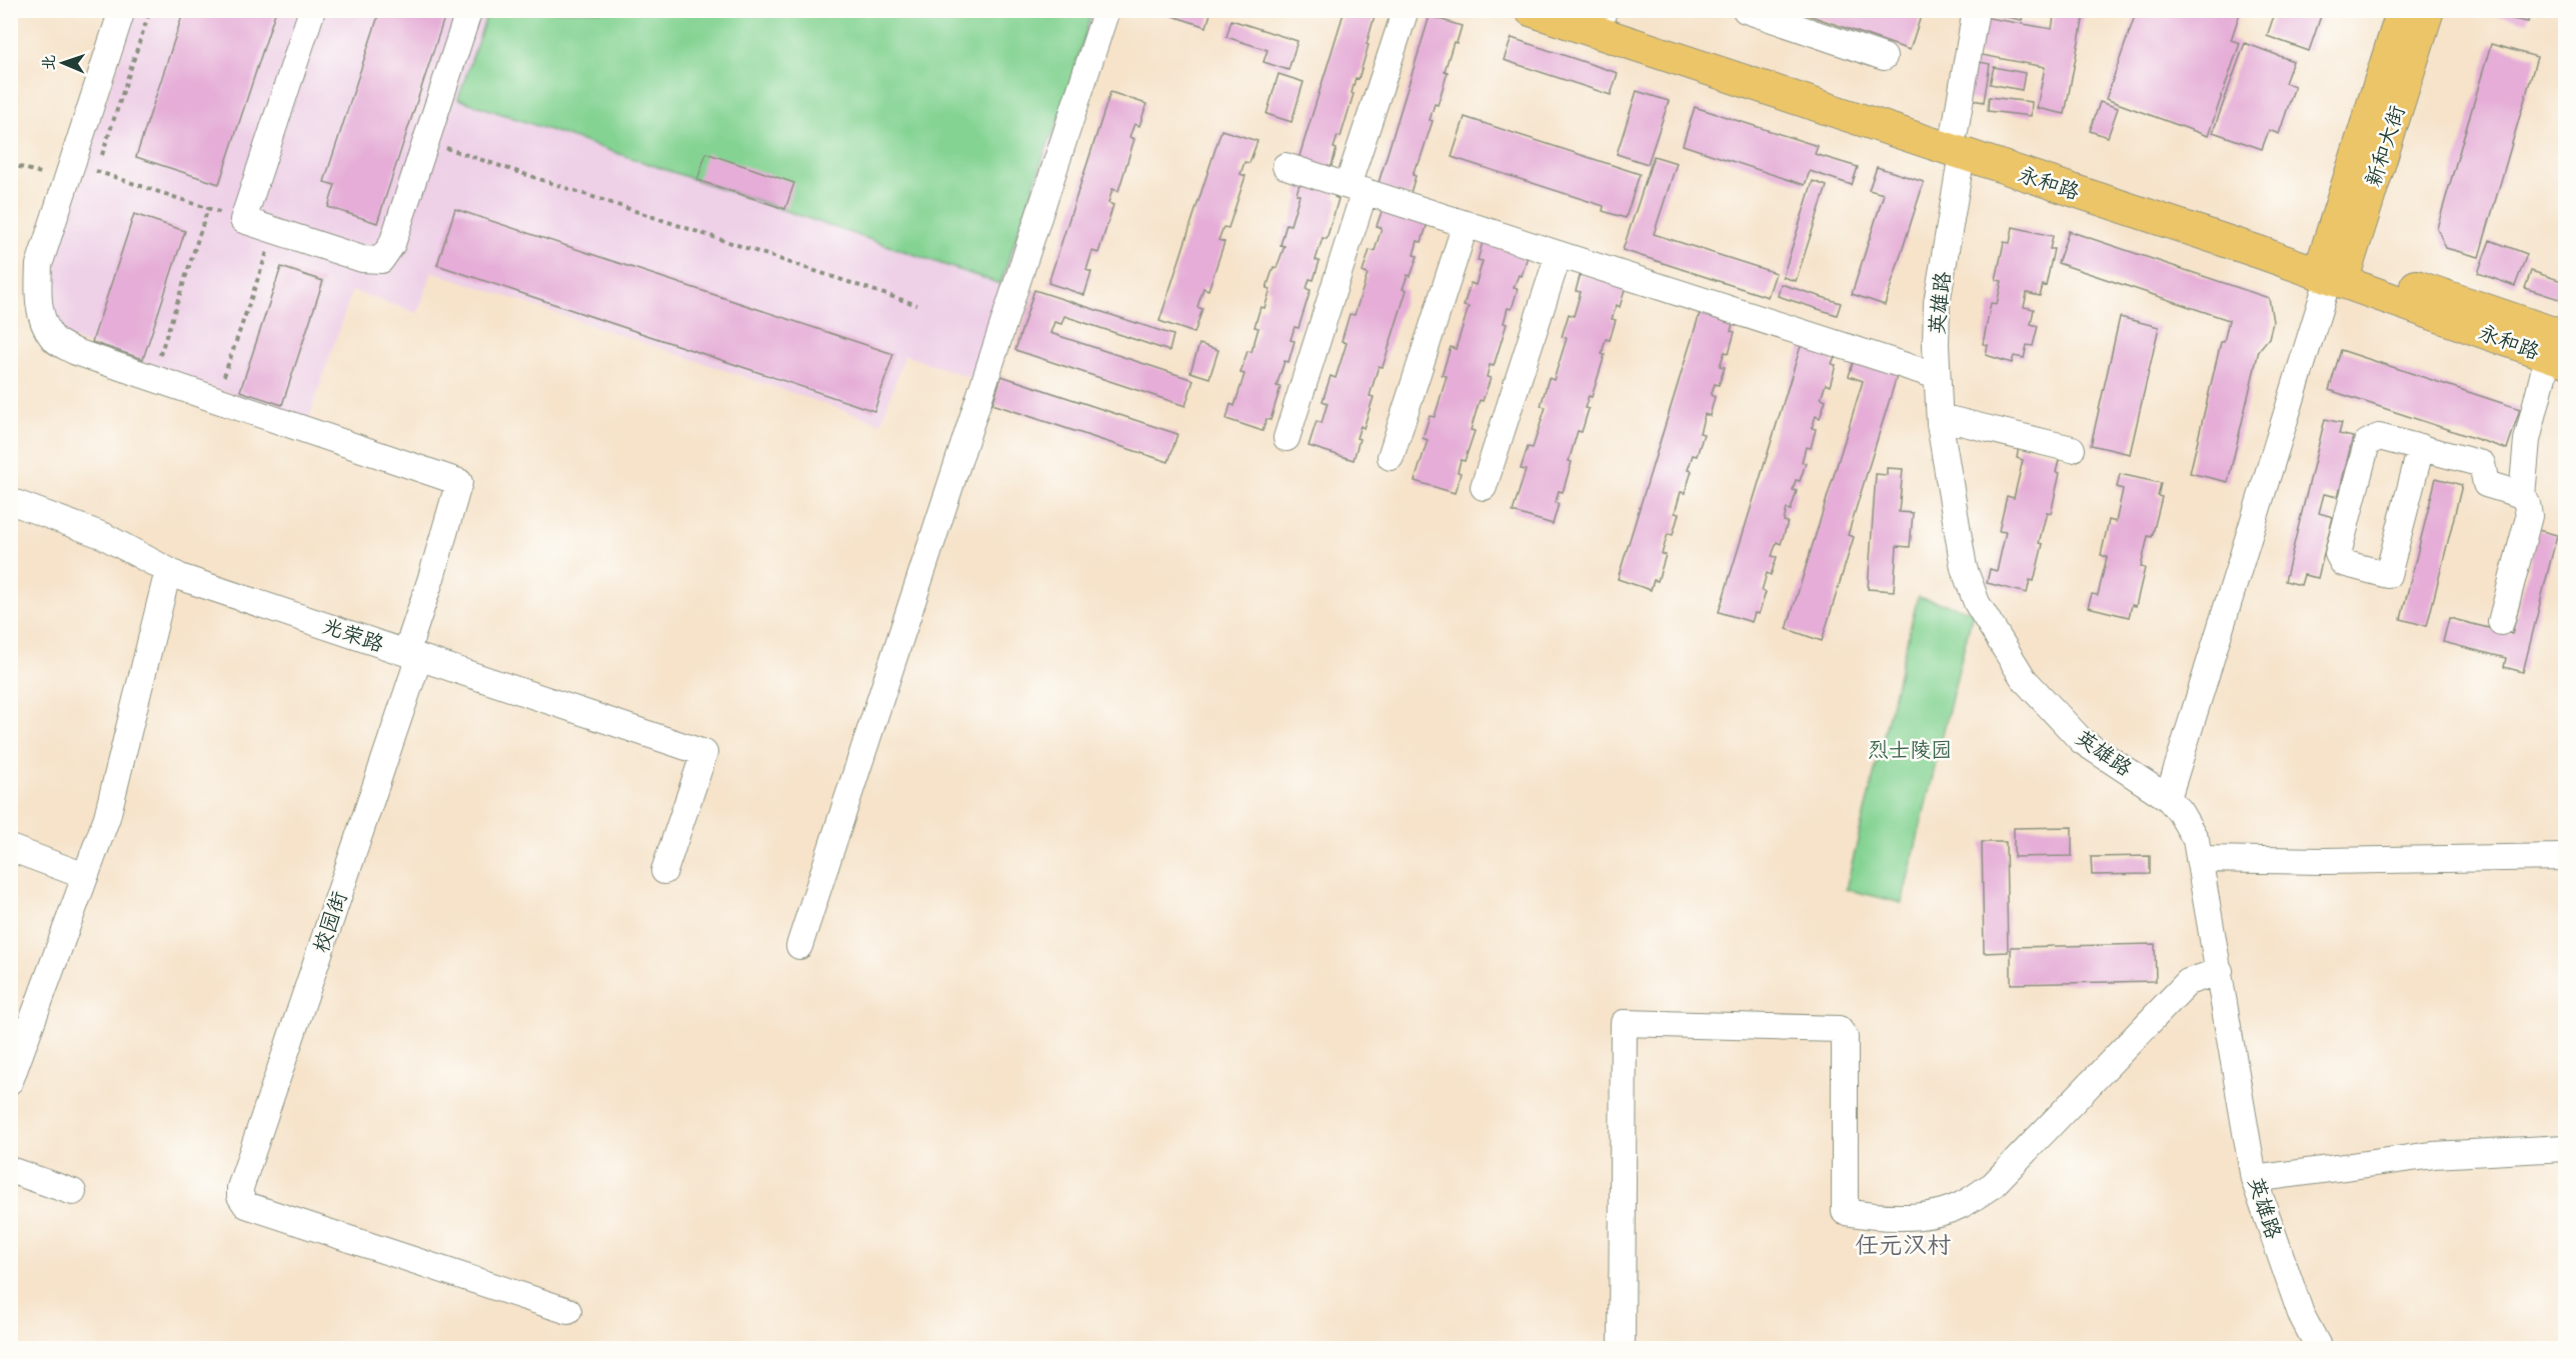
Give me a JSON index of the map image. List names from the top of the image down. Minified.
{"streets":{"main road":["新和大街","永和路"],"street":["英雄路","光荣路","校园街"]},"crossings":[["新和大街","永和路"],["永和路","英雄路"],["光荣路","校园街"]],"districts":["任元汉村"],"parks":["烈士陵园"],"north":"left"}
